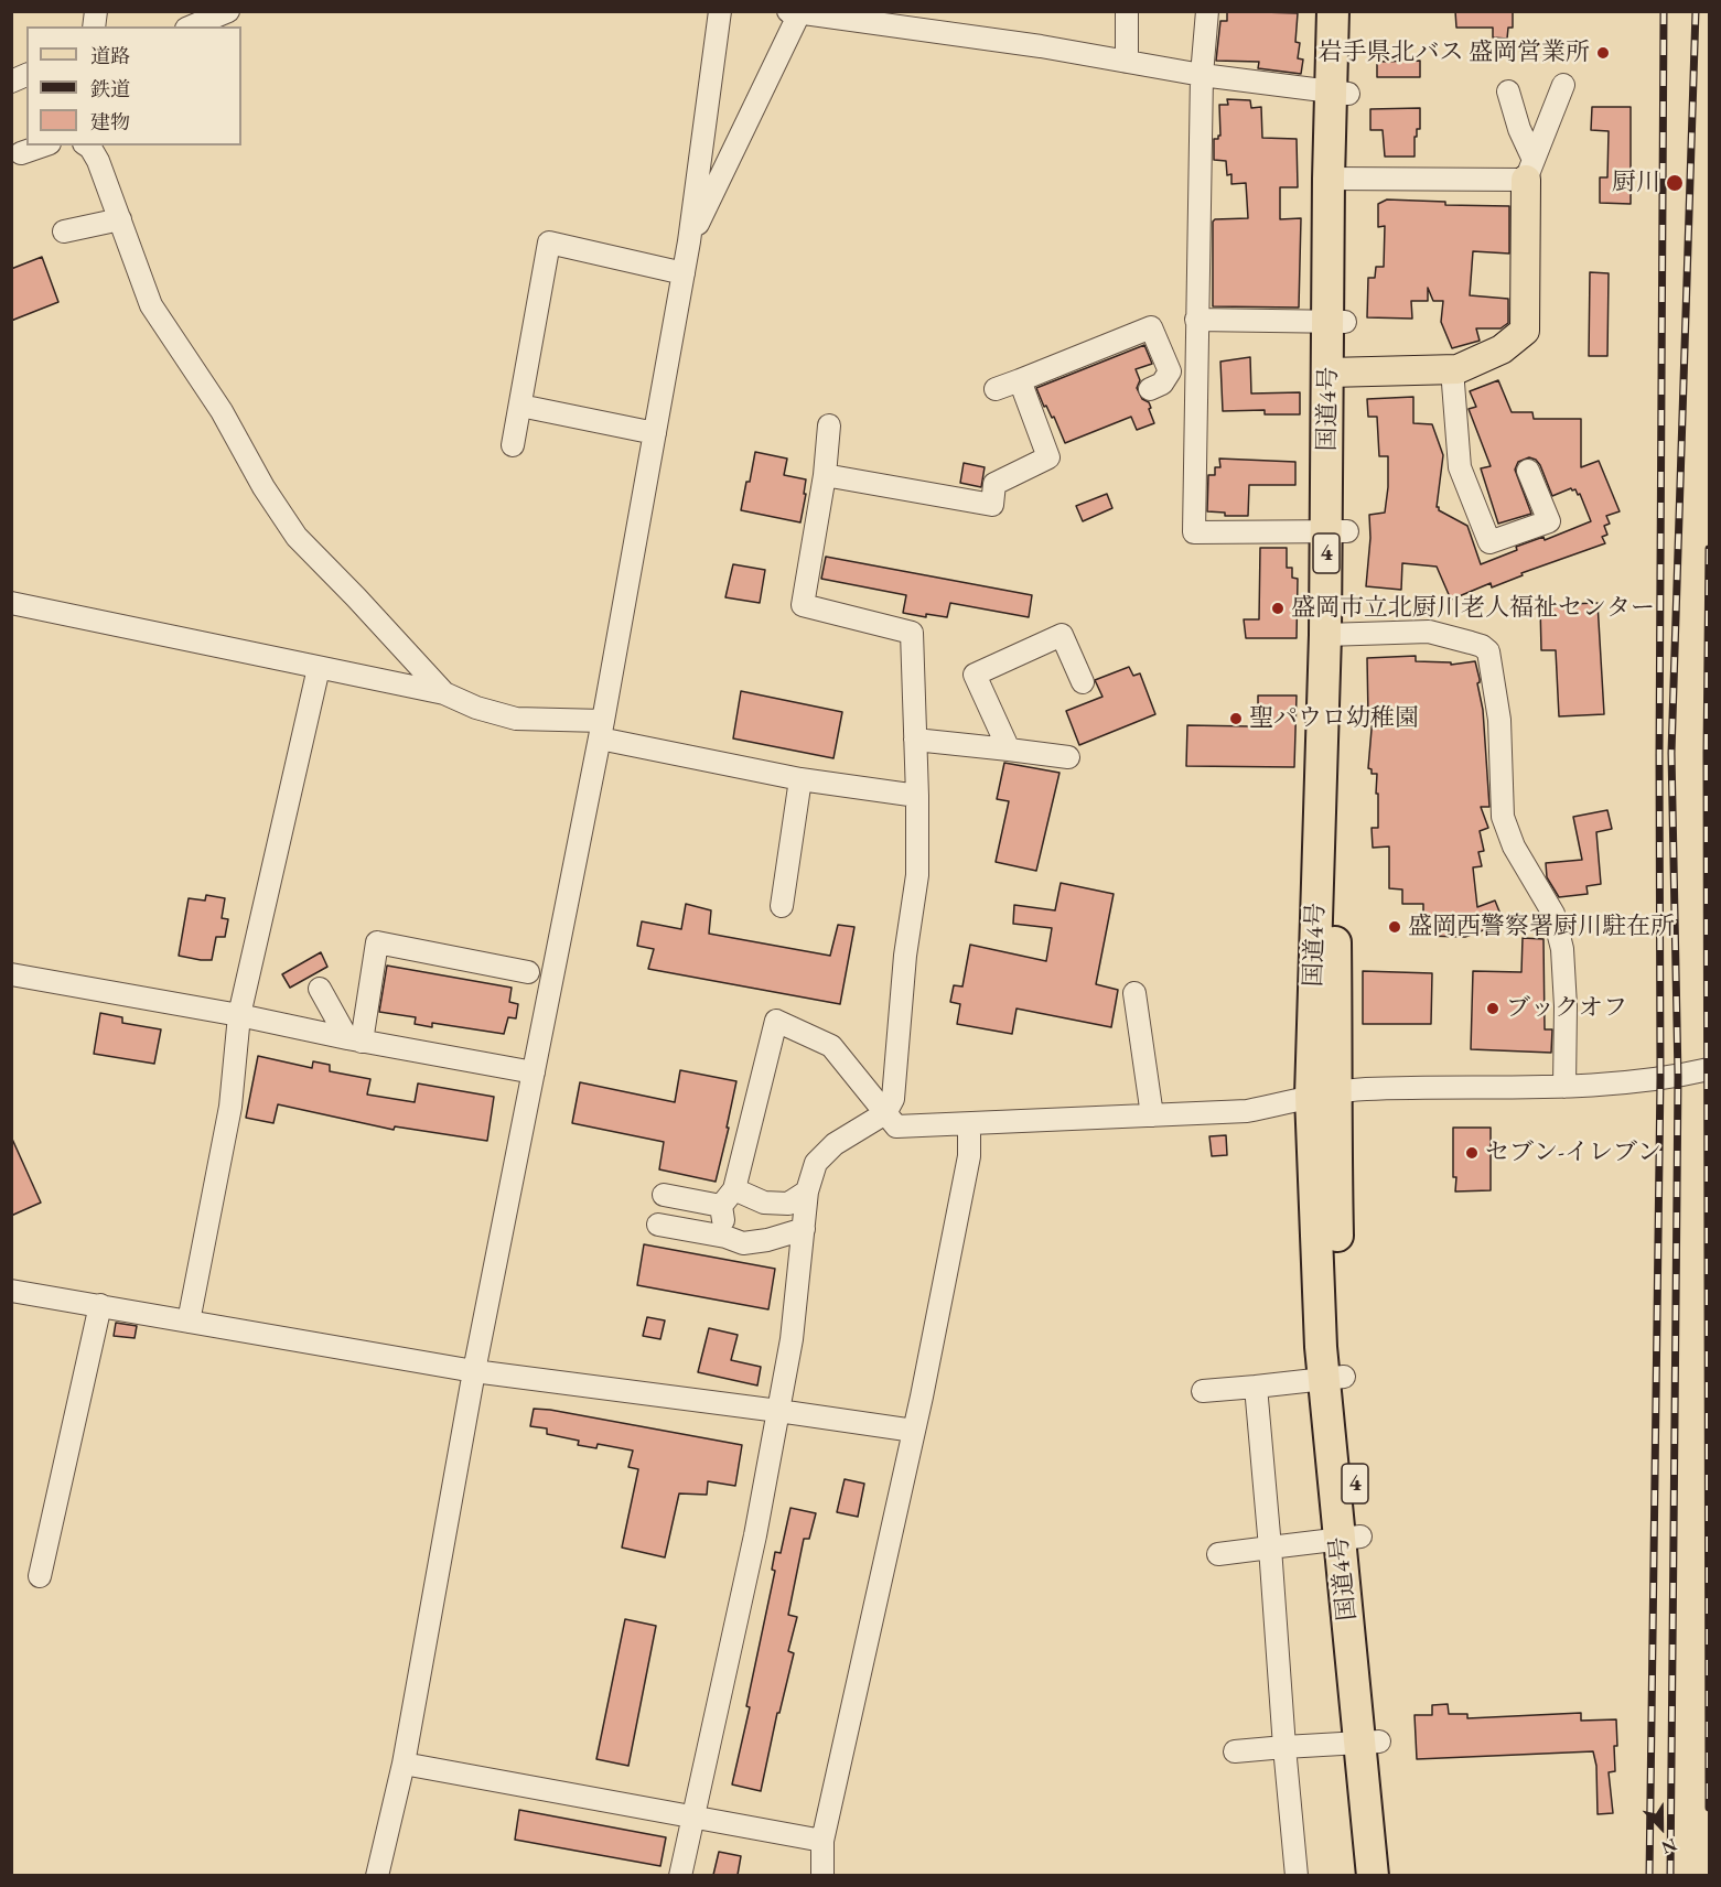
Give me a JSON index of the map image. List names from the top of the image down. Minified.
{"streets":{"highway":["国道4号","4"]},"places":["岩手県北バス 盛岡営業所","厨川","盛岡市立北厨川老人福祉センター","聖パウロ幼稚園","盛岡西警察署厨川駐在所","ブックオフ","セブン-イレブン"],"legend":["道路","鉄道","建物"],"north":"bottom"}
